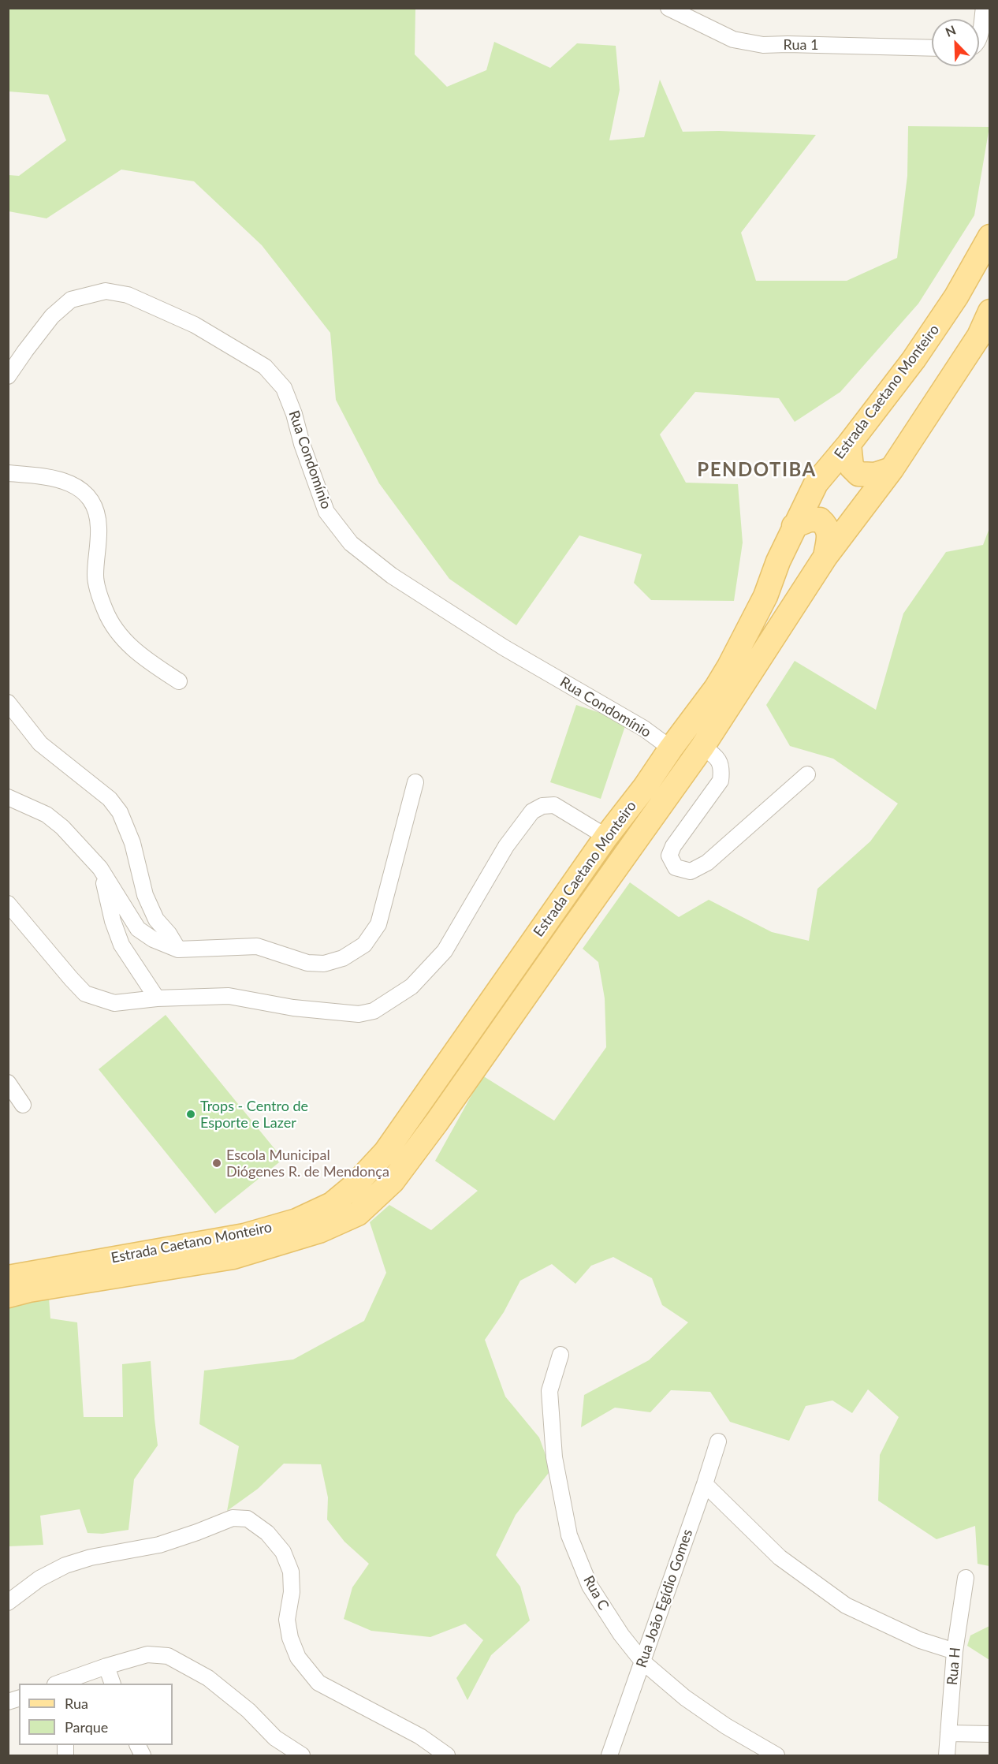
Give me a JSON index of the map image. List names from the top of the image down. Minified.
{"streets":{"main road":["Estrada Caetano Monteiro"],"street":["Rua 1","Rua Condomínio","Rua C","Rua João Egídio Gomes","Rua H"]},"crossings":[["Estrada Caetano Monteiro","Rua Condomínio"],["Rua C","Rua João Egídio Gomes"]],"districts":["PENDOTIBA"],"places":["Trops - Centro de Esporte e Lazer","Escola Municipal Diógenes R. de Mendonça"],"legend":["Rua","Parque"],"north":"top left"}
